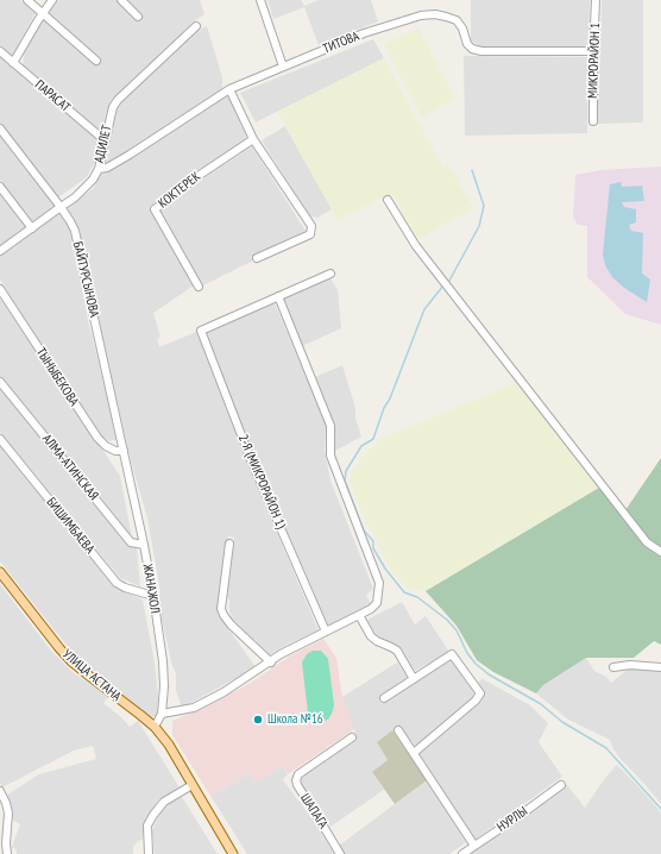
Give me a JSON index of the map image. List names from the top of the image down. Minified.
{"streets":{"main road":["УЛИЦА АСТАНА"],"street":["ТИТОВА","МИКРОРАЙОН 1","ПАРАСАТ","АДИЛЕТ","КОКТЕРЕК","БАЙТУРСЫНОВА","ТЫНЫБЕКОВА","АЛМА-АТИНСКАЯ","2-Я (МИКРОРАЙОН 1)","БИШИМБАЕВА","ЖАНАЖОЛ","ШАПАГА","НУРЛЫ"]},"crossings":[["ТИТОВА","МИКРОРАЙОН 1"],["ТИТОВА","АДИЛЕТ"],["ПАРАСАТ","АДИЛЕТ"],["АДИЛЕТ","БАЙТУРСЫНОВА"],["БАЙТУРСЫНОВА","ТЫНЫБЕКОВА"],["БАЙТУРСЫНОВА","ЖАНАЖОЛ"],["ТЫНЫБЕКОВА","ЖАНАЖОЛ"],["АЛМА-АТИНСКАЯ","ЖАНАЖОЛ"],["БИШИМБАЕВА","ЖАНАЖОЛ"],["ЖАНАЖОЛ","УЛИЦА АСТАНА"]],"places":["Школа №16"]}
